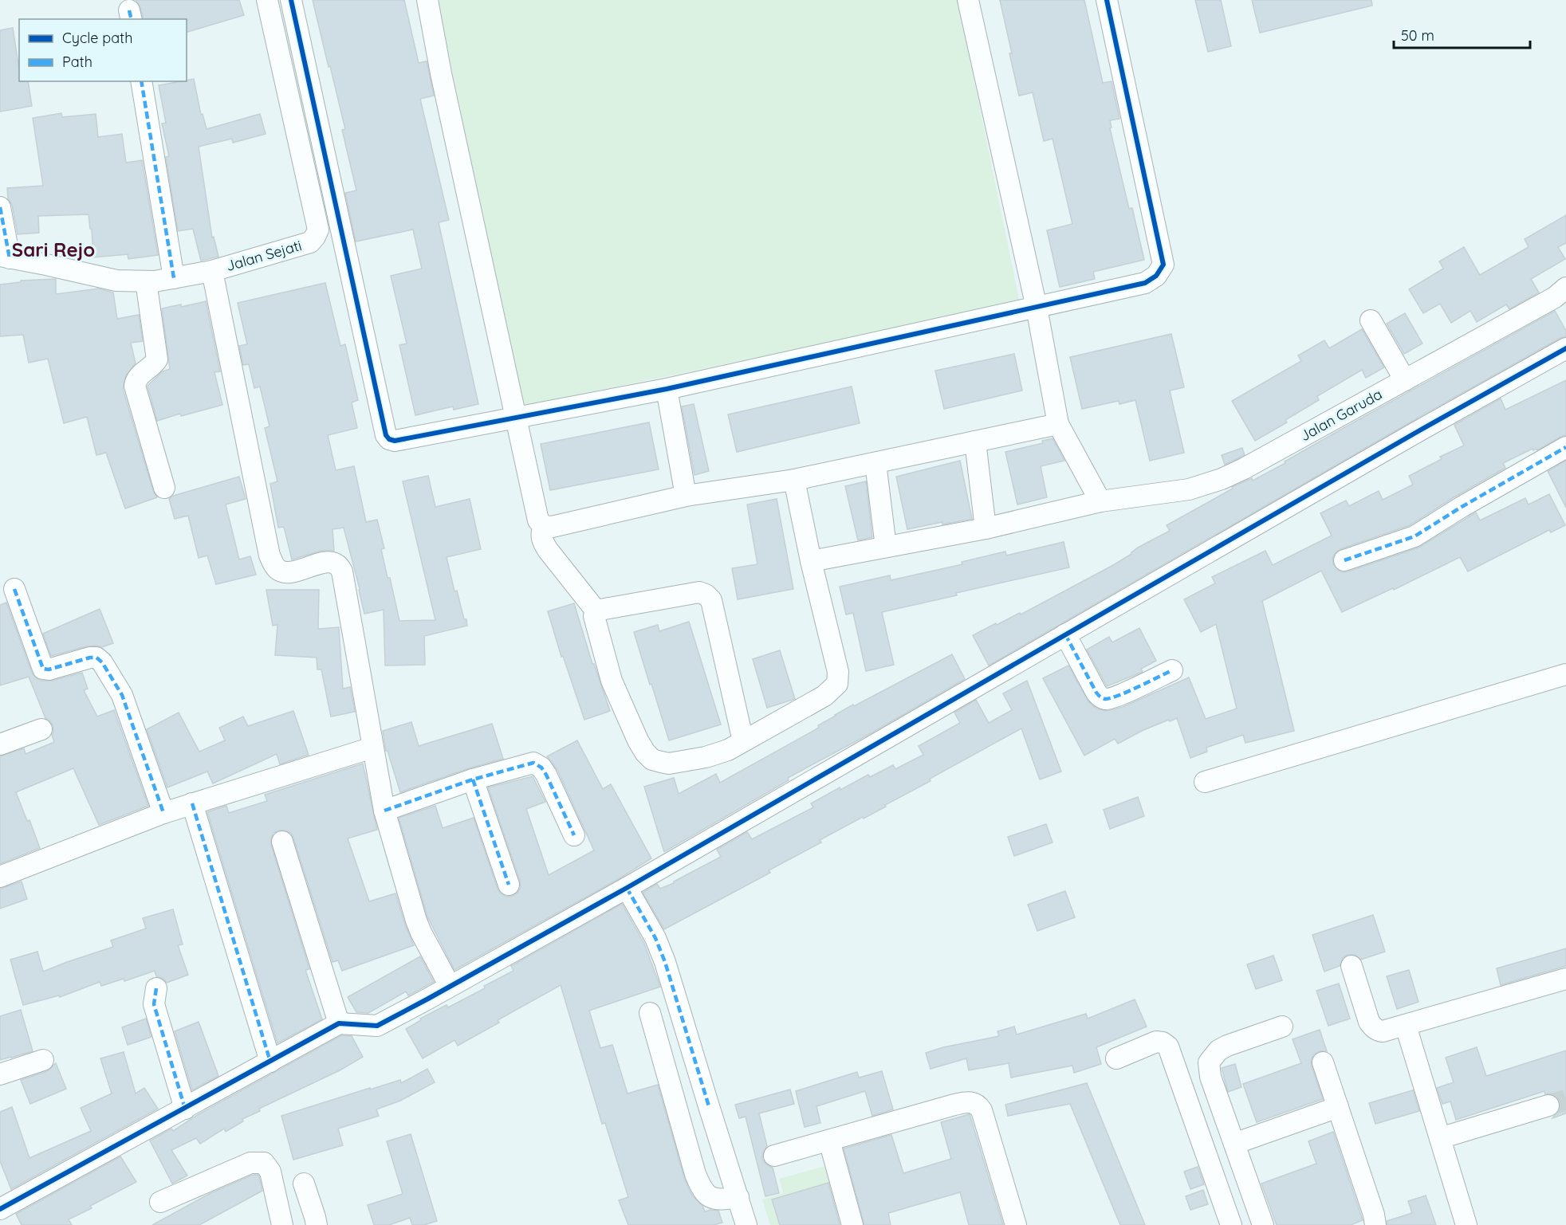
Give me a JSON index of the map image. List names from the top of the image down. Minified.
{"streets":{"street":["Jalan Sejati","Jalan Garuda"]},"districts":["Sari Rejo"],"legend":["Cycle path","Path"],"scale_bar":"50 m"}
